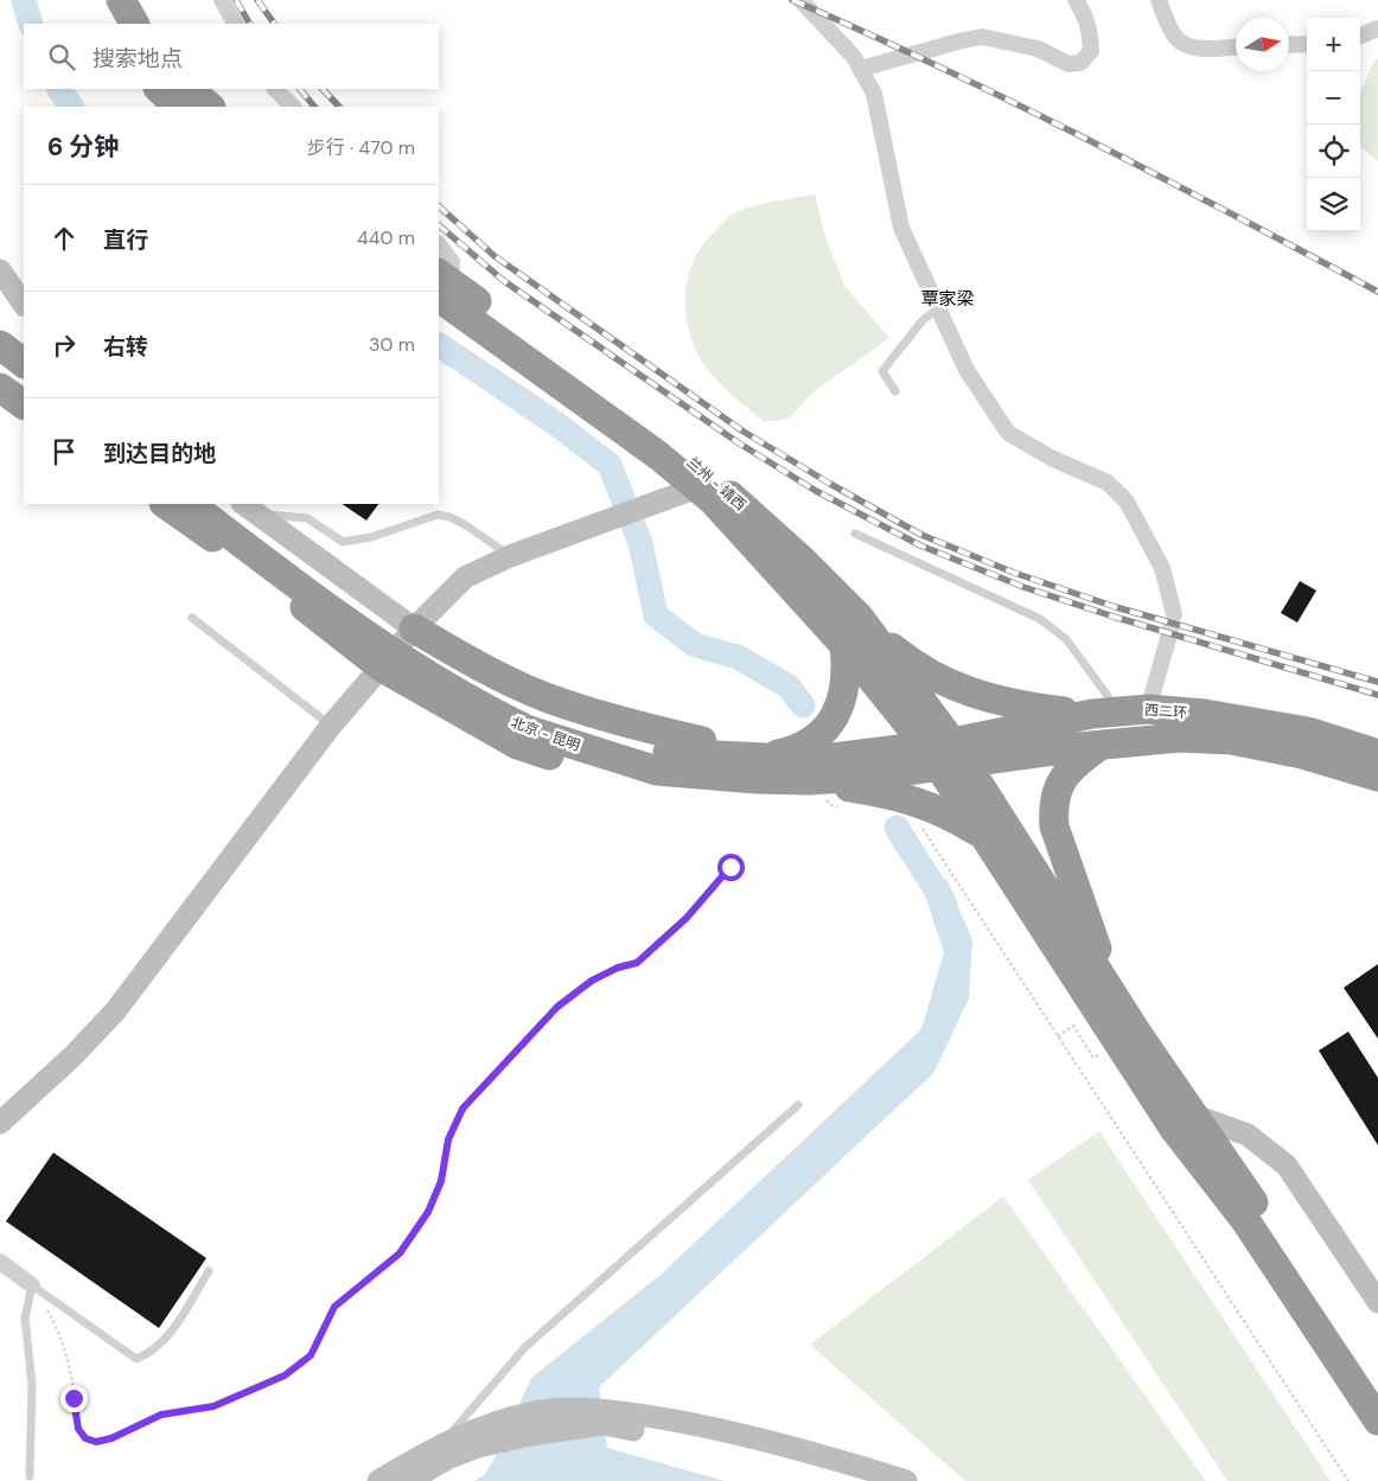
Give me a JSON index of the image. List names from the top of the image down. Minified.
{"streets":{"highway":["兰州 - 靖西","西二环","北京 - 昆明"]},"crossings":[["兰州 - 靖西","西二环"],["兰州 - 靖西","北京 - 昆明"],["西二环","北京 - 昆明"]],"districts":["覃家梁"],"north":"right","page":{"map_buttons":["+","−"],"search":"搜索地点","heading":["6 分钟","步行 · 470 m"],"list":[["直行","440 m"],["右转","30 m"],"到达目的地"]}}
